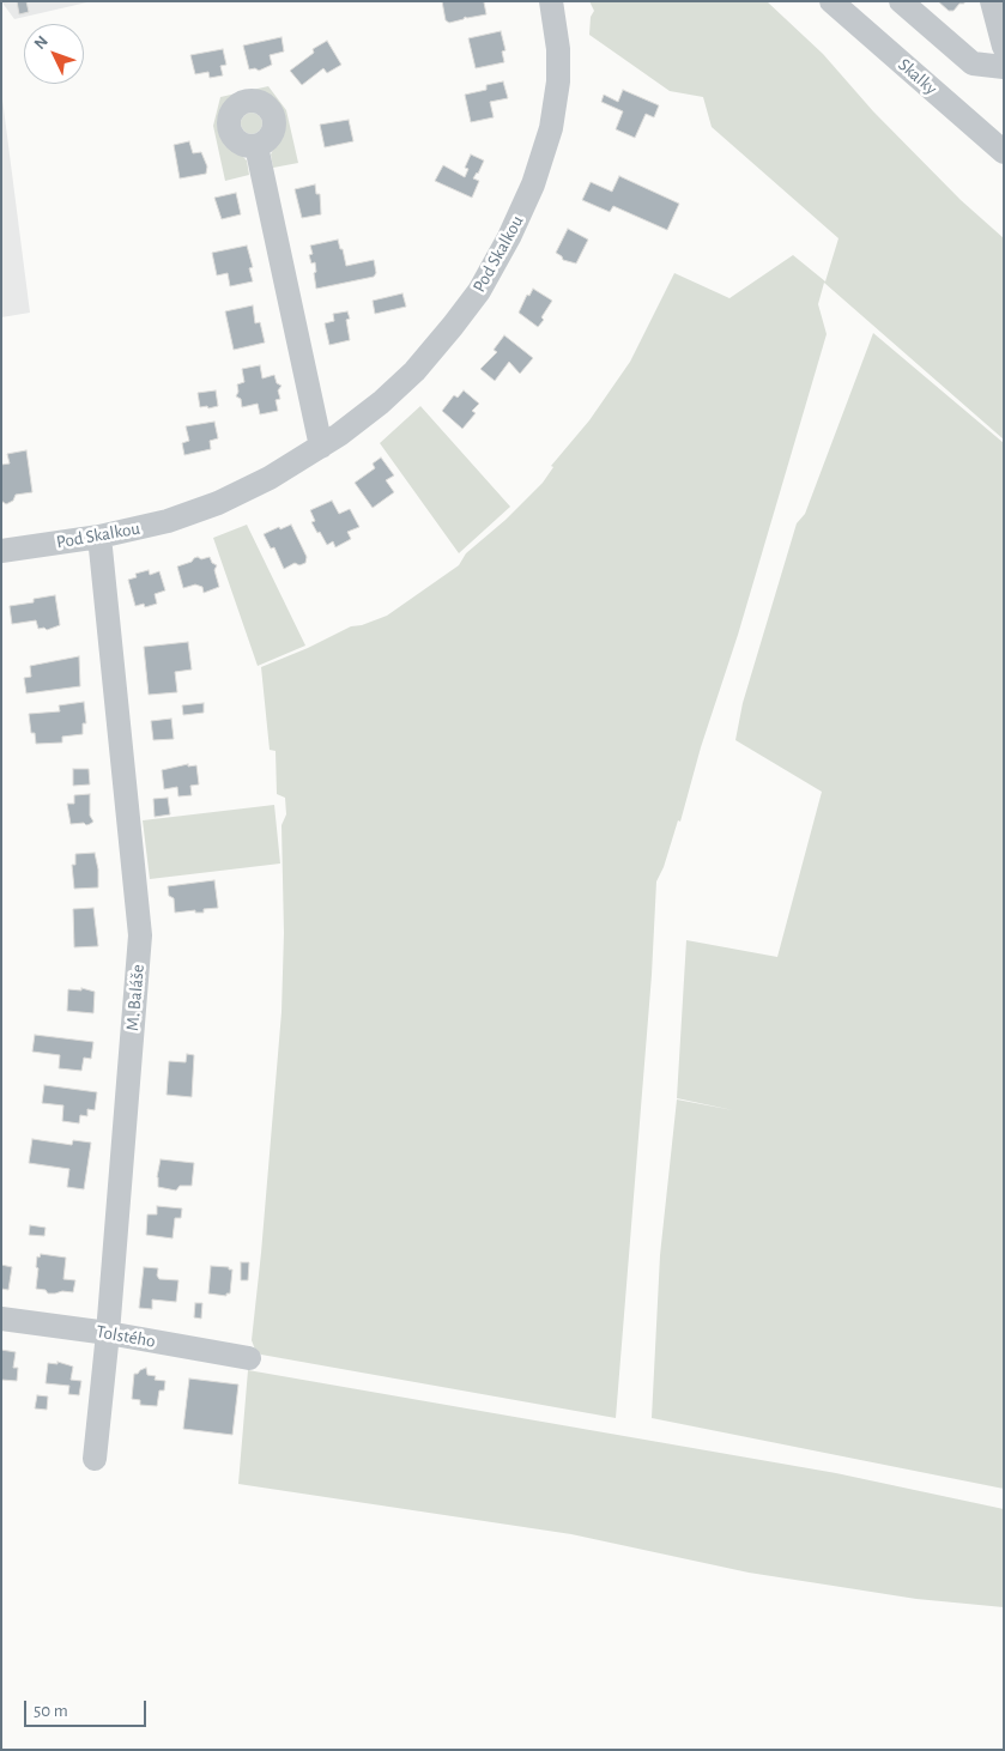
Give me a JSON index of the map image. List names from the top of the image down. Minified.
{"streets":{"street":["Skalky","Pod Skalkou","M. Baláše","Tolstého"]},"crossings":[["Pod Skalkou","M. Baláše"],["M. Baláše","Tolstého"]],"scale_bar":"50 m","north":"top left"}
